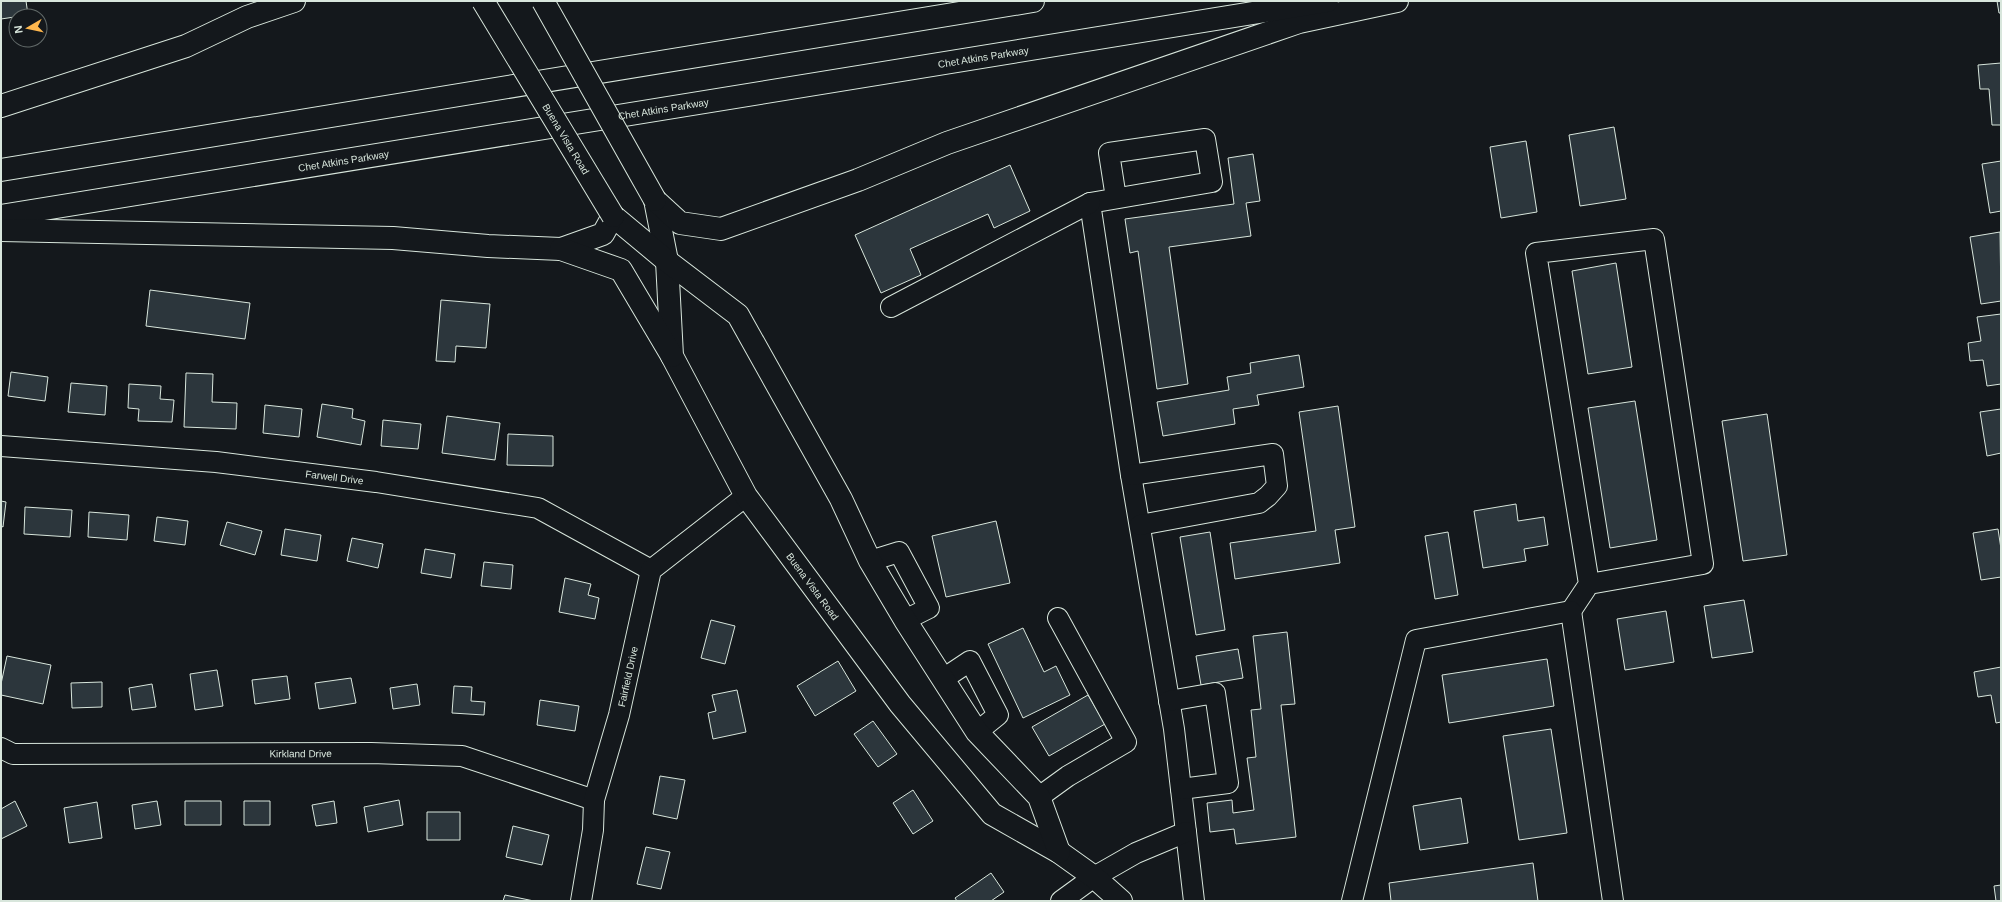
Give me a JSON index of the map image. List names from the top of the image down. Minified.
{"streets":{"main road":["Chet Atkins Parkway","Buena Vista Road"],"street":["Farwell Drive","Fairfield Drive","Kirkland Drive"]},"crossings":[["Farwell Drive","Fairfield Drive"],["Fairfield Drive","Kirkland Drive"]],"north":"left"}
